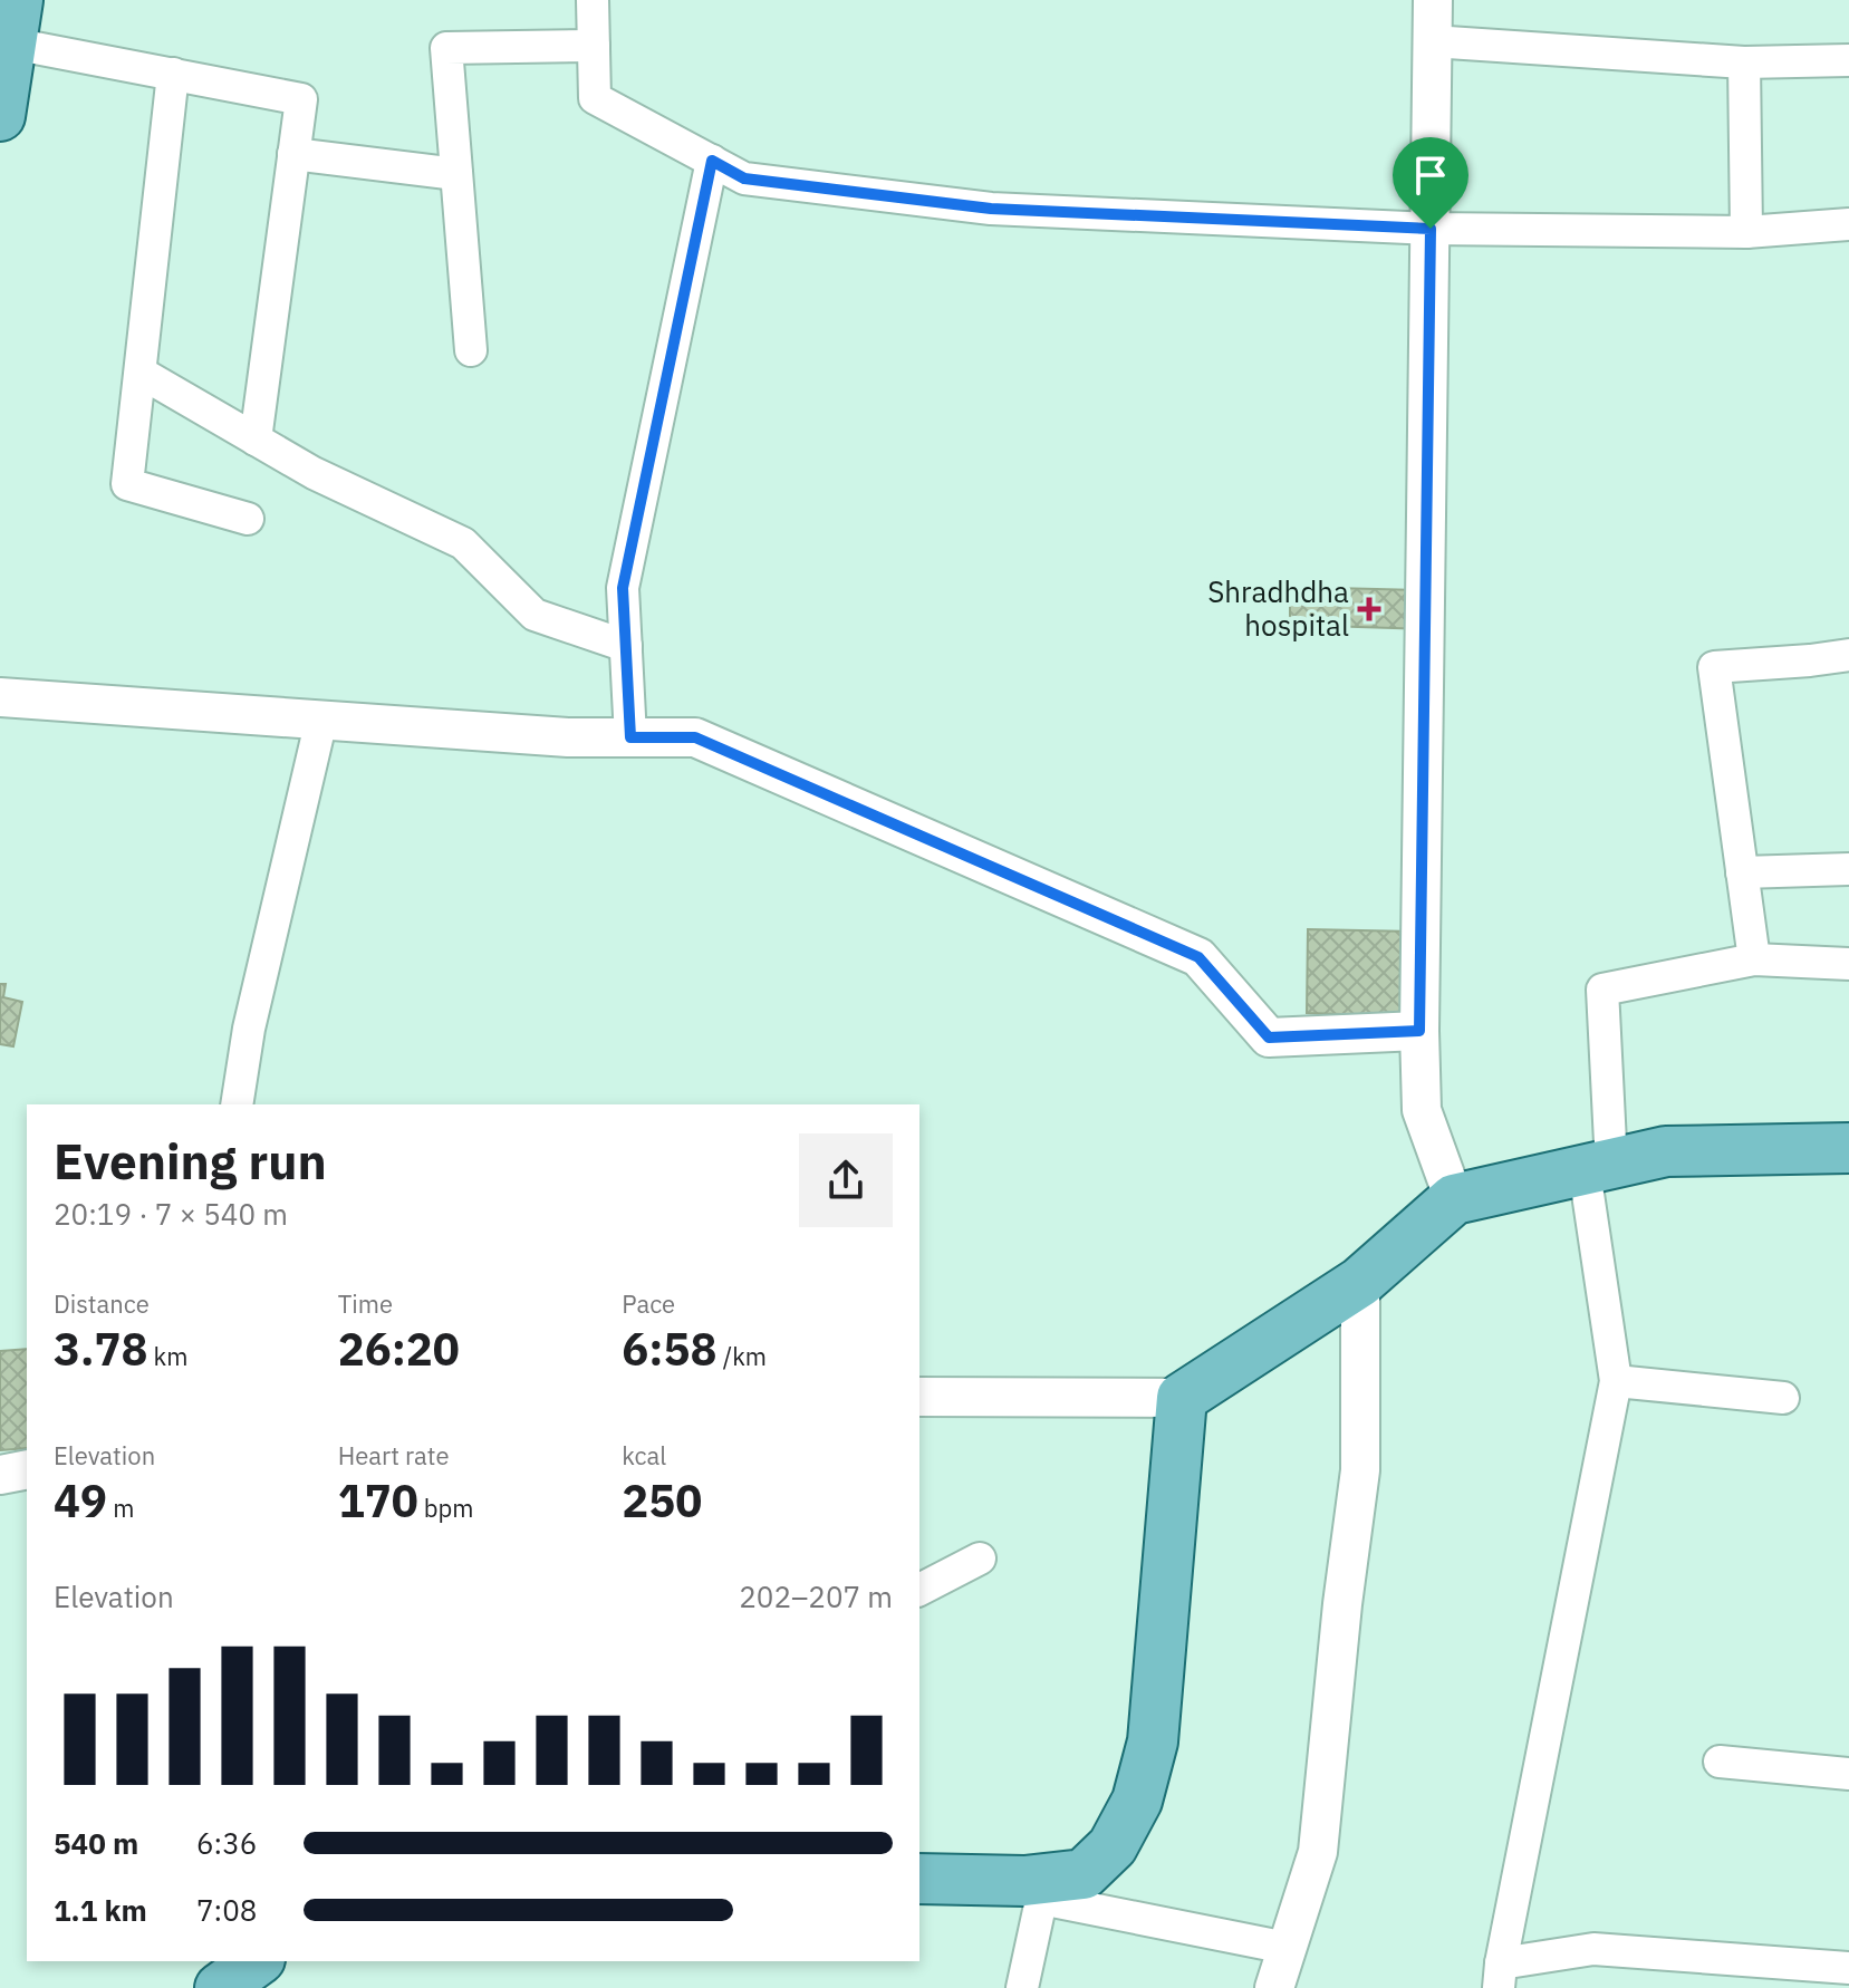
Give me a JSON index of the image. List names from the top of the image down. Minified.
{"places":{"health":["Shradhdha hospital"]},"page":{"heading":["Evening run","20:19 · 7 × 540 m"],"stats":[["Distance","3.78 km"],["Time","26:20"],["Pace","6:58 /km"],["Elevation","49 m"],["Heart rate","170 bpm"],["kcal","250"]],"chart":["Elevation","202–207 m"],"list":[{"name":"540 m","note":"6:36"},{"name":"1.1 km","note":"7:08"}]}}
